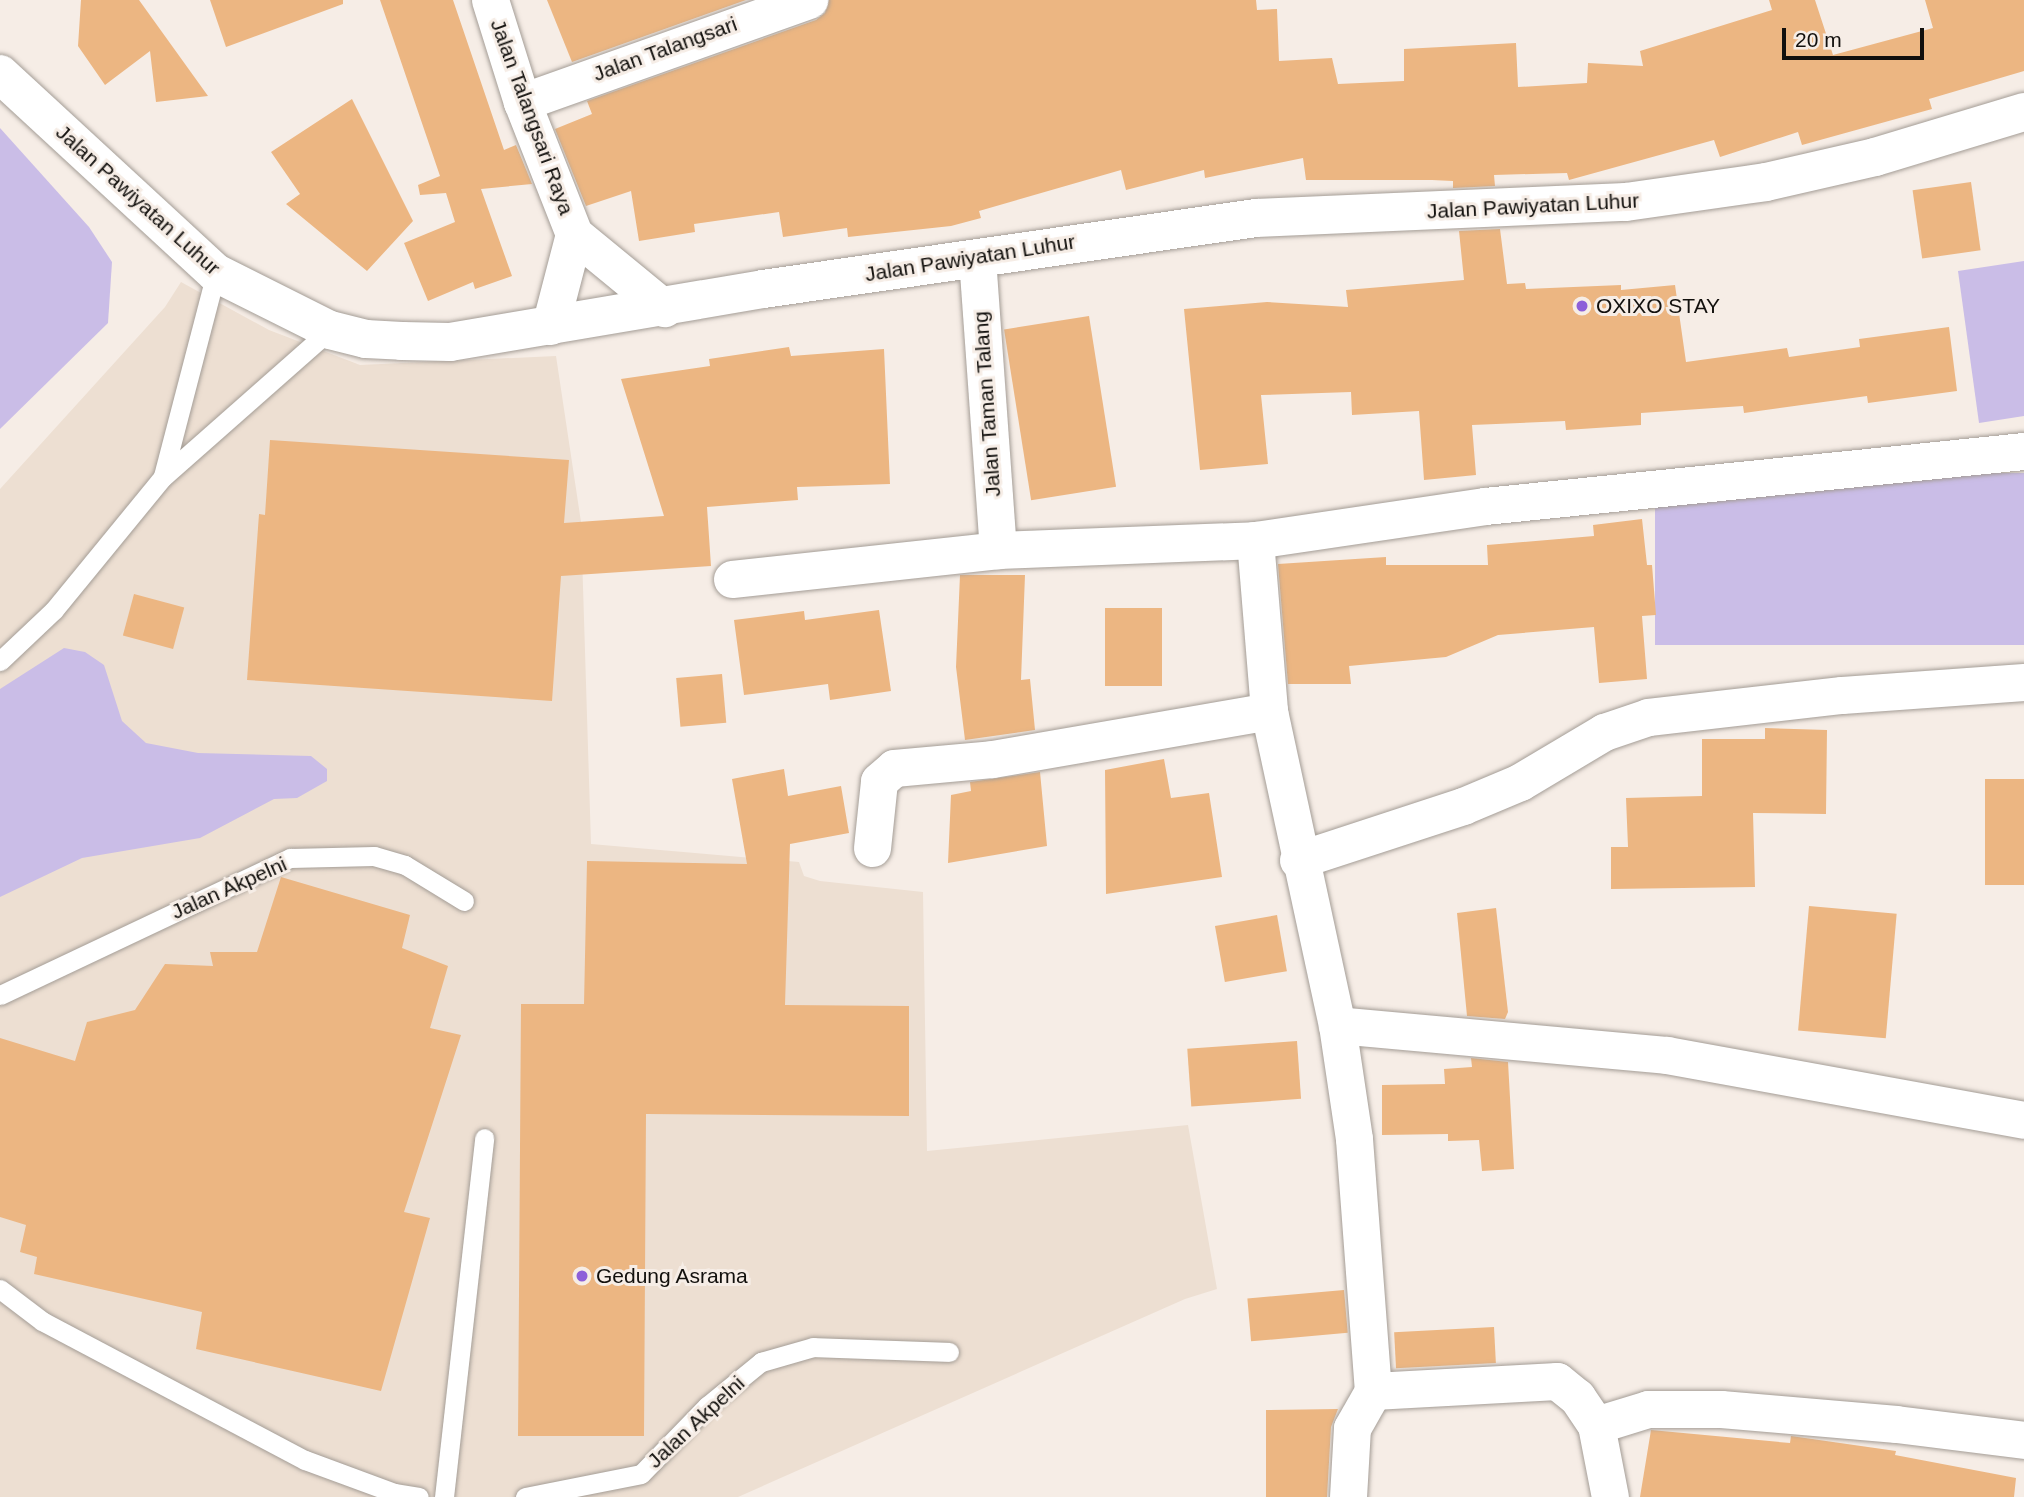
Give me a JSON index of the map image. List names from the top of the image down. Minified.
{"streets":{"main road":["Jalan Pawiyatan Luhur"],"street":["Jalan Talangsari","Jalan Talangsari Raya","Jalan Taman Talang"],"lane":["Jalan Akpelni"]},"crossings":[["Jalan Talangsari","Jalan Talangsari Raya"],["Jalan Talangsari Raya","Jalan Pawiyatan Luhur"],["Jalan Pawiyatan Luhur","Jalan Taman Talang"]],"places":["OXIXO STAY","Gedung Asrama"],"scale_bar":"20 m"}
